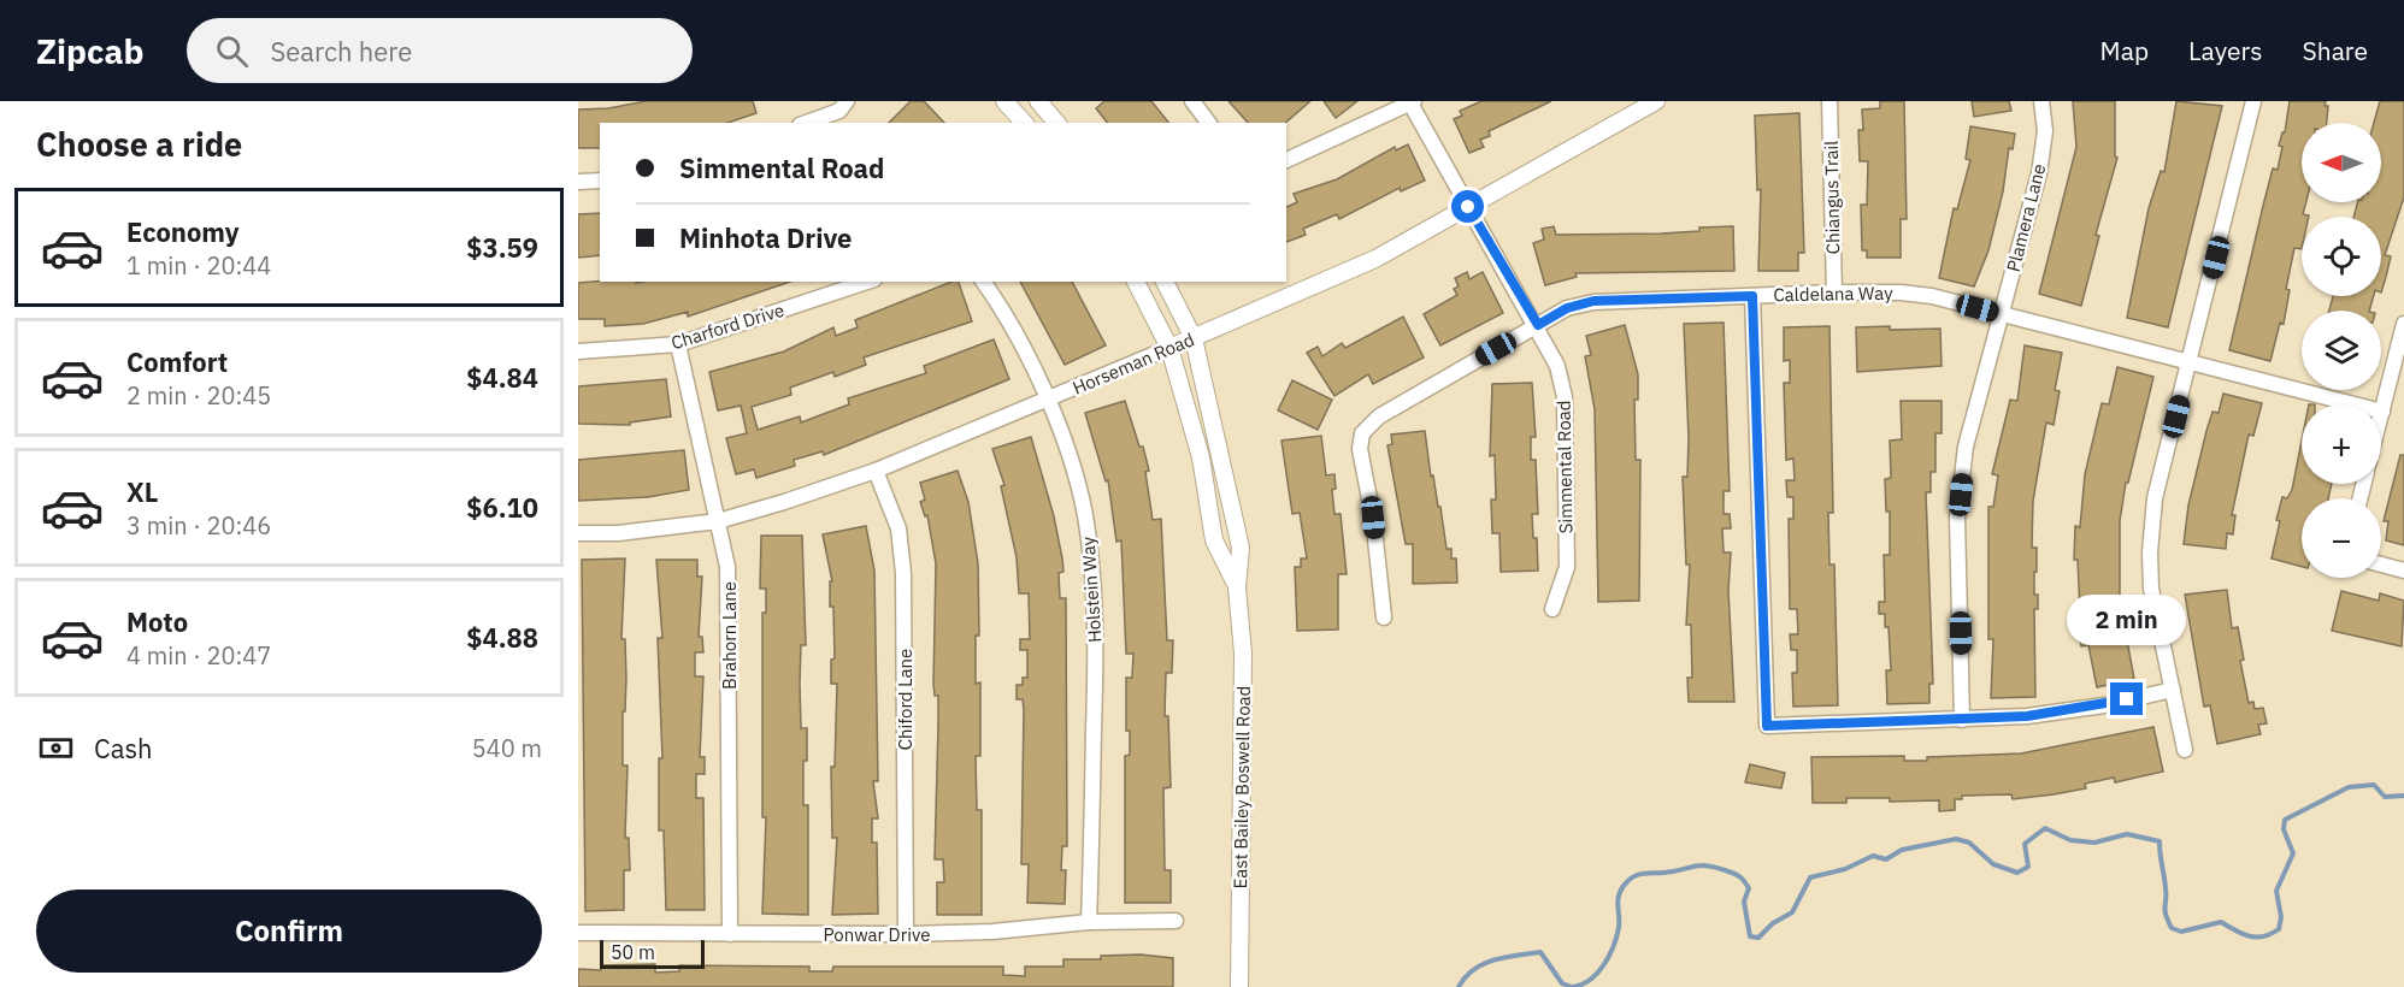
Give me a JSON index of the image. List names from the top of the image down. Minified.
{"streets":{"street":["Chiangus Trail","Plamera Lane","Caldelana Way","Charford Drive","Horseman Road","Simmental Road","Holstein Way","Brahorn Lane","Chiford Lane","East Bailey Boswell Road","Ponwar Drive"]},"crossings":[["Chiangus Trail","Caldelana Way"],["Plamera Lane","Caldelana Way"],["Caldelana Way","Simmental Road"],["Charford Drive","Brahorn Lane"],["Horseman Road","Simmental Road"],["Horseman Road","Holstein Way"],["Horseman Road","Brahorn Lane"],["Horseman Road","Chiford Lane"],["Horseman Road","East Bailey Boswell Road"],["Holstein Way","Ponwar Drive"],["Brahorn Lane","Ponwar Drive"],["Chiford Lane","Ponwar Drive"]],"scale_bar":"50 m","north":"left","page":{"header":"Zipcab","search":"Search here","nav":["Map","Layers","Share"],"heading":"Choose a ride","map_buttons":["+","−"],"banner":["Simmental Road","Minhota Drive"],"list":[{"name":"Economy","note":"1 min · 20:44","value":"$3.59"},{"name":"Comfort","note":"2 min · 20:45","value":"$4.84"},{"name":"XL","note":"3 min · 20:46","value":"$6.10"},{"name":"Moto","note":"4 min · 20:47","value":"$4.88"}],"bubble":"2 min","pay":["Cash","540 m"],"buttons":"Confirm","scale":"50 m"}}
